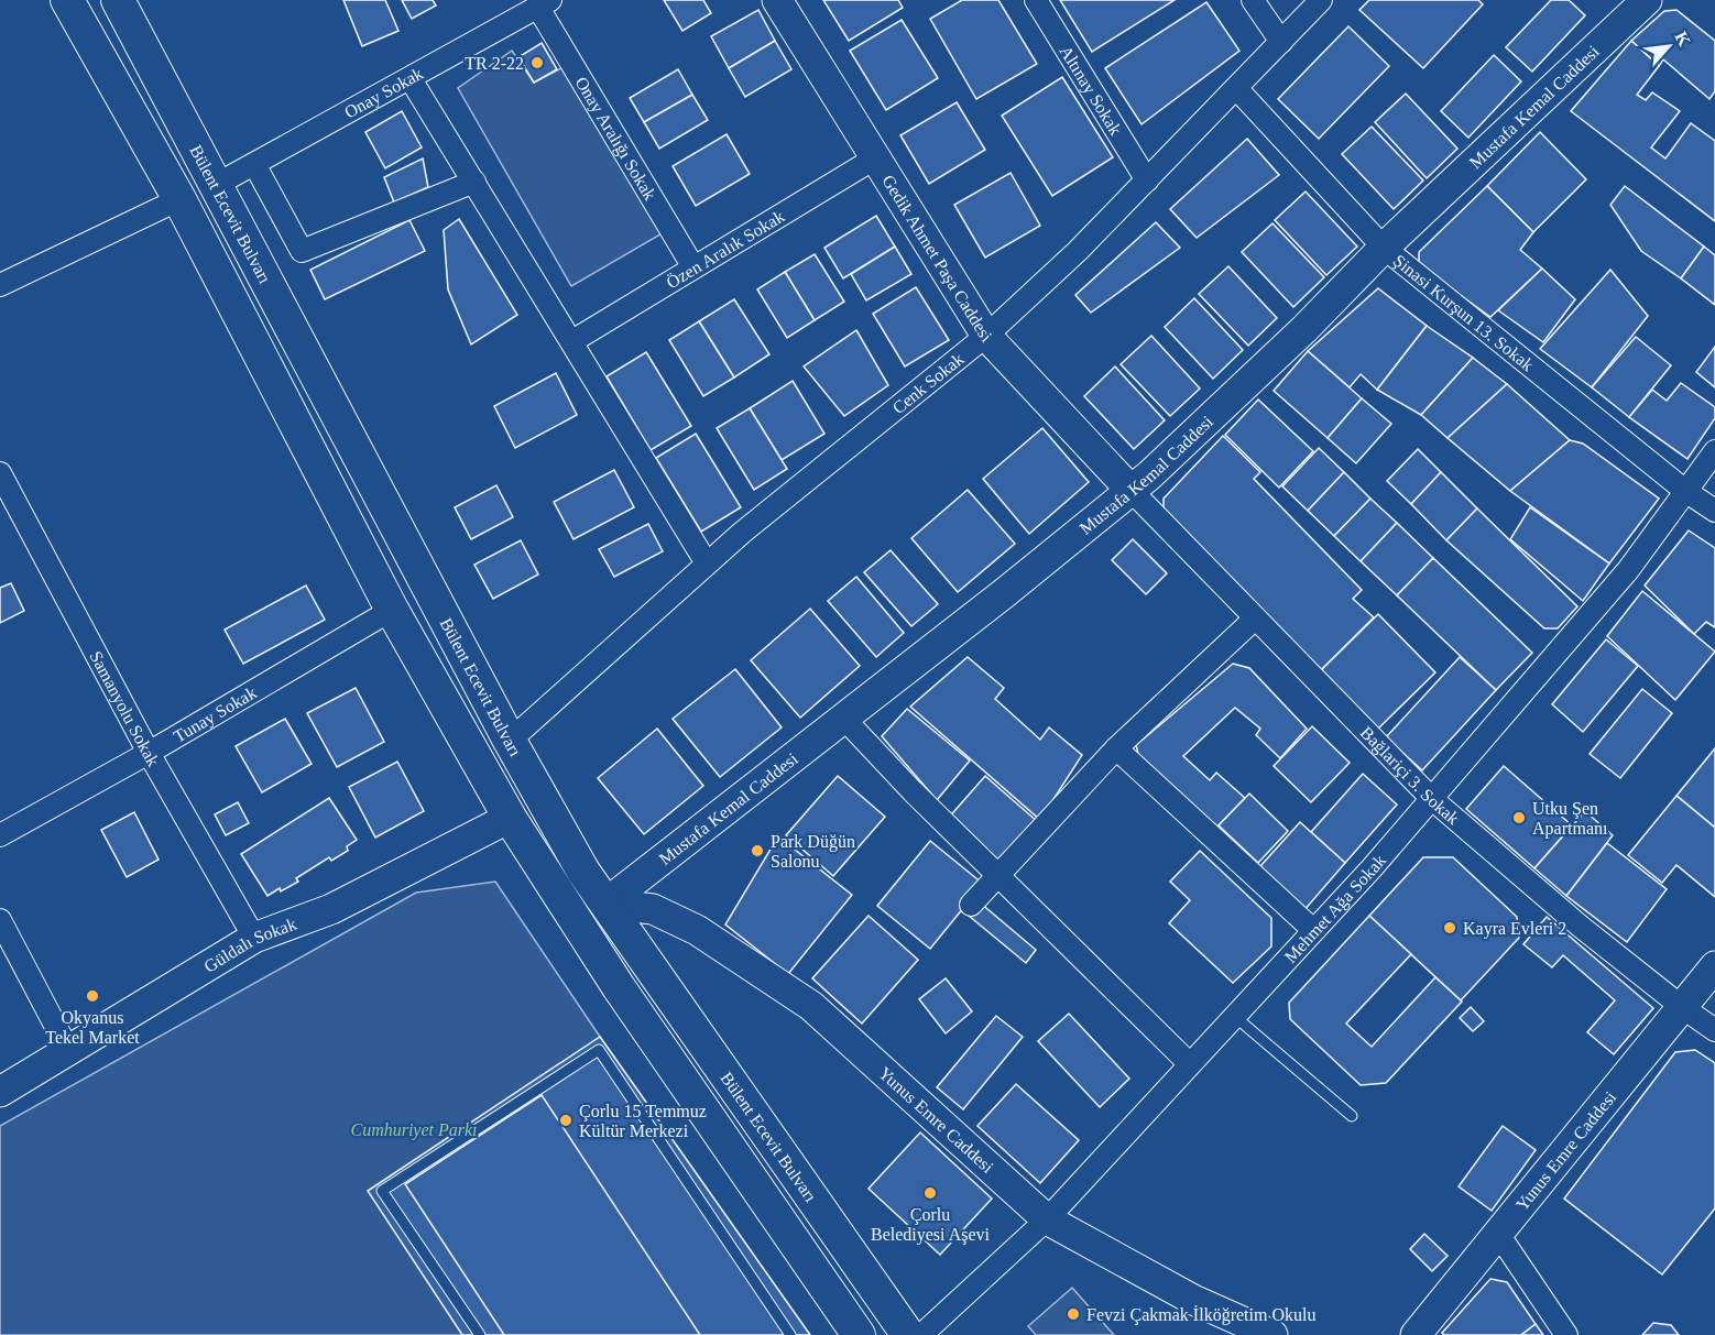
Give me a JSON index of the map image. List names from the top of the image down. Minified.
{"streets":{"main road":["Bülent Ecevit Bulvarı"],"street":["Altınay Sokak","Onay Sokak","Mustafa Kemal Caddesi","Onay Aralığı Sokak","Özen Aralık Sokak","Gedik Ahmet Paşa Caddesi","Şinasi Kurşun 13. Sokak","Cenk Sokak","Samanyolu Sokak","Tunay Sokak","Bağlariçi 3. Sokak","Mehmet Ağa Sokak","Güldalı Sokak","Yunus Emre Caddesi"]},"crossings":[["Altınay Sokak","Cenk Sokak"],["Onay Sokak","Onay Aralığı Sokak"],["Onay Sokak","Bülent Ecevit Bulvarı"],["Mustafa Kemal Caddesi","Bülent Ecevit Bulvarı"],["Mustafa Kemal Caddesi","Gedik Ahmet Paşa Caddesi"],["Mustafa Kemal Caddesi","Şinasi Kurşun 13. Sokak"],["Mustafa Kemal Caddesi","Bağlariçi 3. Sokak"],["Mustafa Kemal Caddesi","Yunus Emre Caddesi"],["Onay Aralığı Sokak","Özen Aralık Sokak"],["Bülent Ecevit Bulvarı","Cenk Sokak"],["Bülent Ecevit Bulvarı","Tunay Sokak"],["Bülent Ecevit Bulvarı","Güldalı Sokak"],["Bülent Ecevit Bulvarı","Yunus Emre Caddesi"],["Özen Aralık Sokak","Gedik Ahmet Paşa Caddesi"],["Gedik Ahmet Paşa Caddesi","Cenk Sokak"],["Gedik Ahmet Paşa Caddesi","Bağlariçi 3. Sokak"],["Şinasi Kurşun 13. Sokak","Cenk Sokak"],["Şinasi Kurşun 13. Sokak","Mehmet Ağa Sokak"],["Samanyolu Sokak","Tunay Sokak"],["Samanyolu Sokak","Güldalı Sokak"],["Bağlariçi 3. Sokak","Mehmet Ağa Sokak"],["Bağlariçi 3. Sokak","Yunus Emre Caddesi"],["Mehmet Ağa Sokak","Yunus Emre Caddesi"]],"parks":["Cumhuriyet Parkı"],"places":["TR 2-22","Utku Şen Apartmanı","Park Düğün Salonu","Kayra Evleri 2","Okyanus Tekel Market","Çorlu 15 Temmuz Kültür Merkezi","Çorlu Belediyesi Aşevi","Fevzi Çakmak İlköğretim Okulu"],"north":"top right"}
